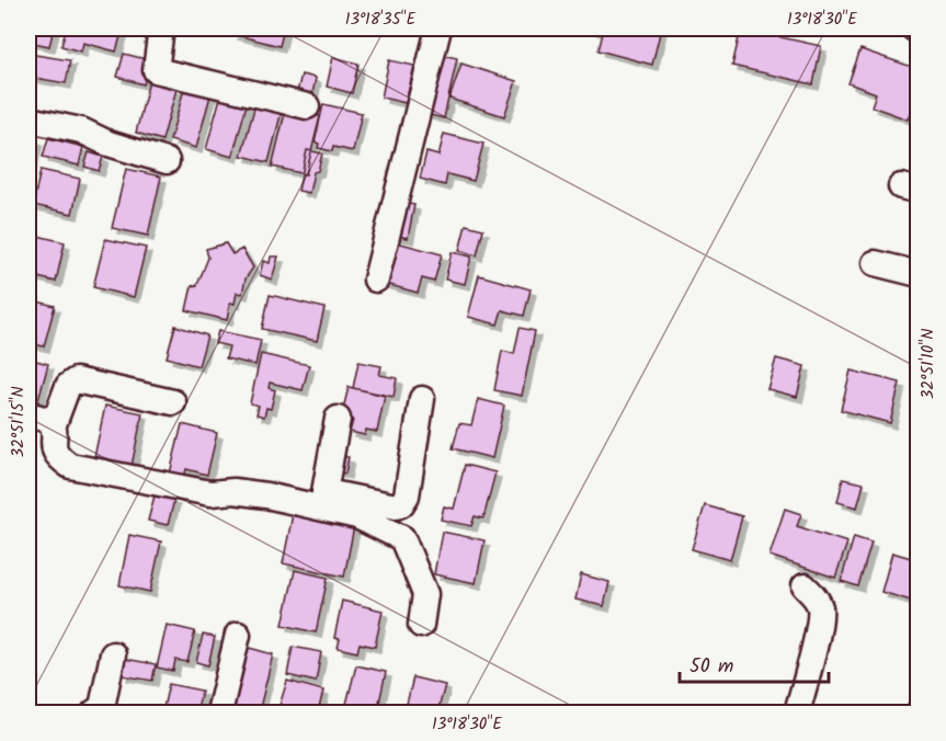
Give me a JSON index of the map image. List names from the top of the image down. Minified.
{"scale_bar":"50 m","coordinates":["13°18'35\"E","13°18'30\"E","32°51'10\"N","32°51'15\"N"]}
